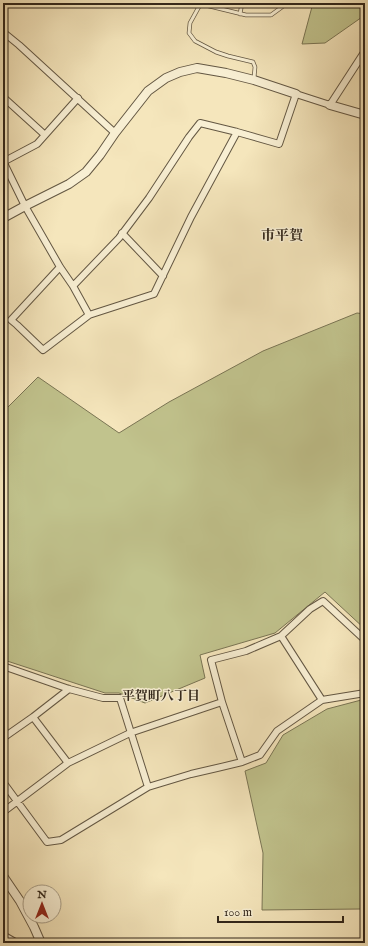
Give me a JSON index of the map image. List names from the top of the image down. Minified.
{"districts":["市平賀","平賀町八丁目"],"scale_bar":"100 m","north":"top"}
